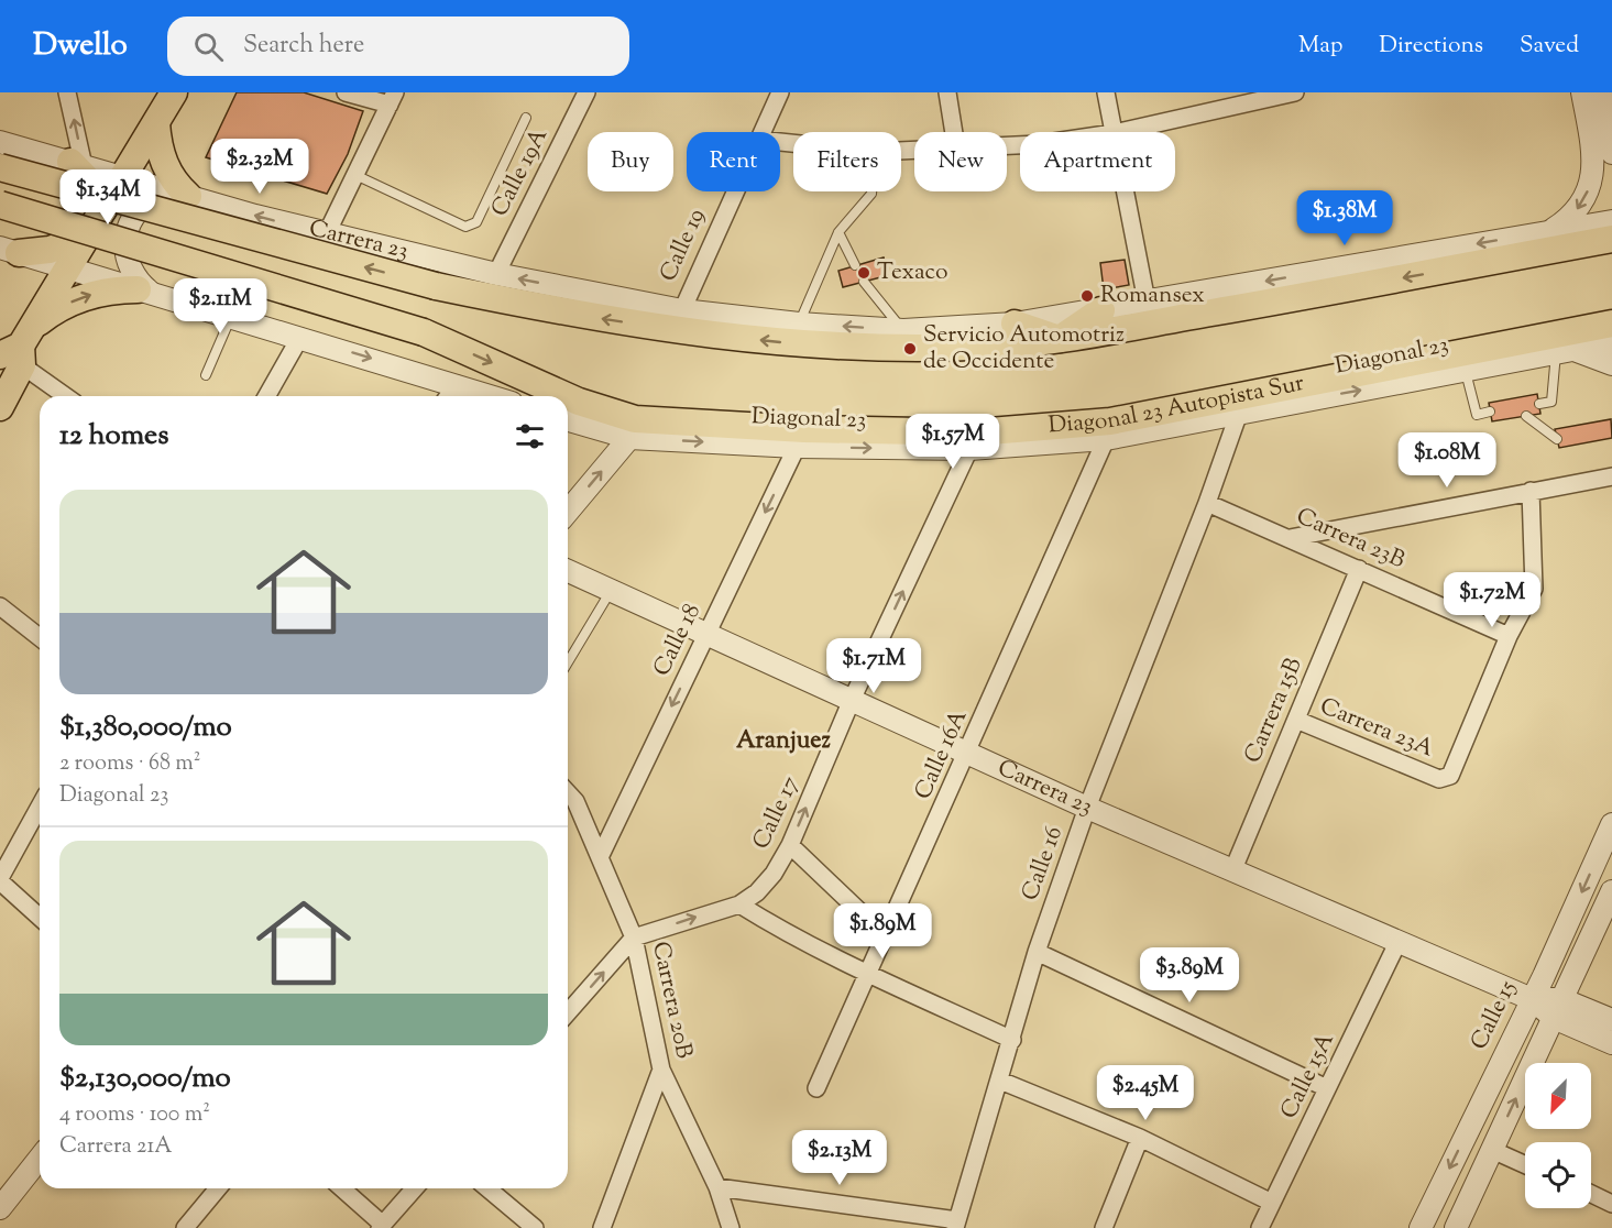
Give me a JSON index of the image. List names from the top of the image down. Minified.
{"streets":{"main road":["Carrera 23","Diagonal 23 Autopista Sur"],"street":["Calle 19A","Calle 19","Diagonal 23","Carrera 23B","Calle 18","Carrera 15B","Carrera 23A","Calle 16A","Calle 17","Calle 16","Carrera 20B","Calle 15","Calle 15A"]},"crossings":[["Calle 19A","Carrera 23"],["Carrera 23","Calle 19"],["Carrera 23","Calle 18"],["Carrera 23","Carrera 15B"],["Carrera 23","Calle 16A"],["Carrera 23","Calle 17"],["Carrera 23","Calle 16"],["Carrera 23","Calle 15"],["Carrera 23","Calle 15A"],["Diagonal 23","Diagonal 23 Autopista Sur"],["Diagonal 23","Calle 18"],["Diagonal 23","Calle 16A"],["Diagonal 23","Calle 17"],["Diagonal 23","Calle 16"],["Carrera 23B","Carrera 15B"],["Carrera 23B","Carrera 23A"],["Carrera 23B","Calle 16"],["Calle 18","Carrera 20B"],["Carrera 15B","Carrera 23A"],["Calle 17","Carrera 20B"]],"one_way":["Calle 18","Calle 17"],"districts":["Aranjuez"],"places":["Texaco","Romansex","Servicio Automotriz de Occidente"],"north":"bottom left","page":{"header":"Dwello","search":"Search here","nav":["Map","Directions","Saved"],"chip":["Buy","Rent","Filters","New","Apartment"],"price":["$2.32M","$1.34M","$1.38M","$2.11M","$1.57M","$1.08M","$1.72M","$1.71M","$1.89M","$3.89M","$2.45M","$2.13M"],"heading":"12 homes","list":[{"name":"$1,380,000/mo","note":"2 rooms · 68 m² · Diagonal 23"},{"name":"$2,130,000/mo","note":"4 rooms · 100 m² · Carrera 21A"}]}}
